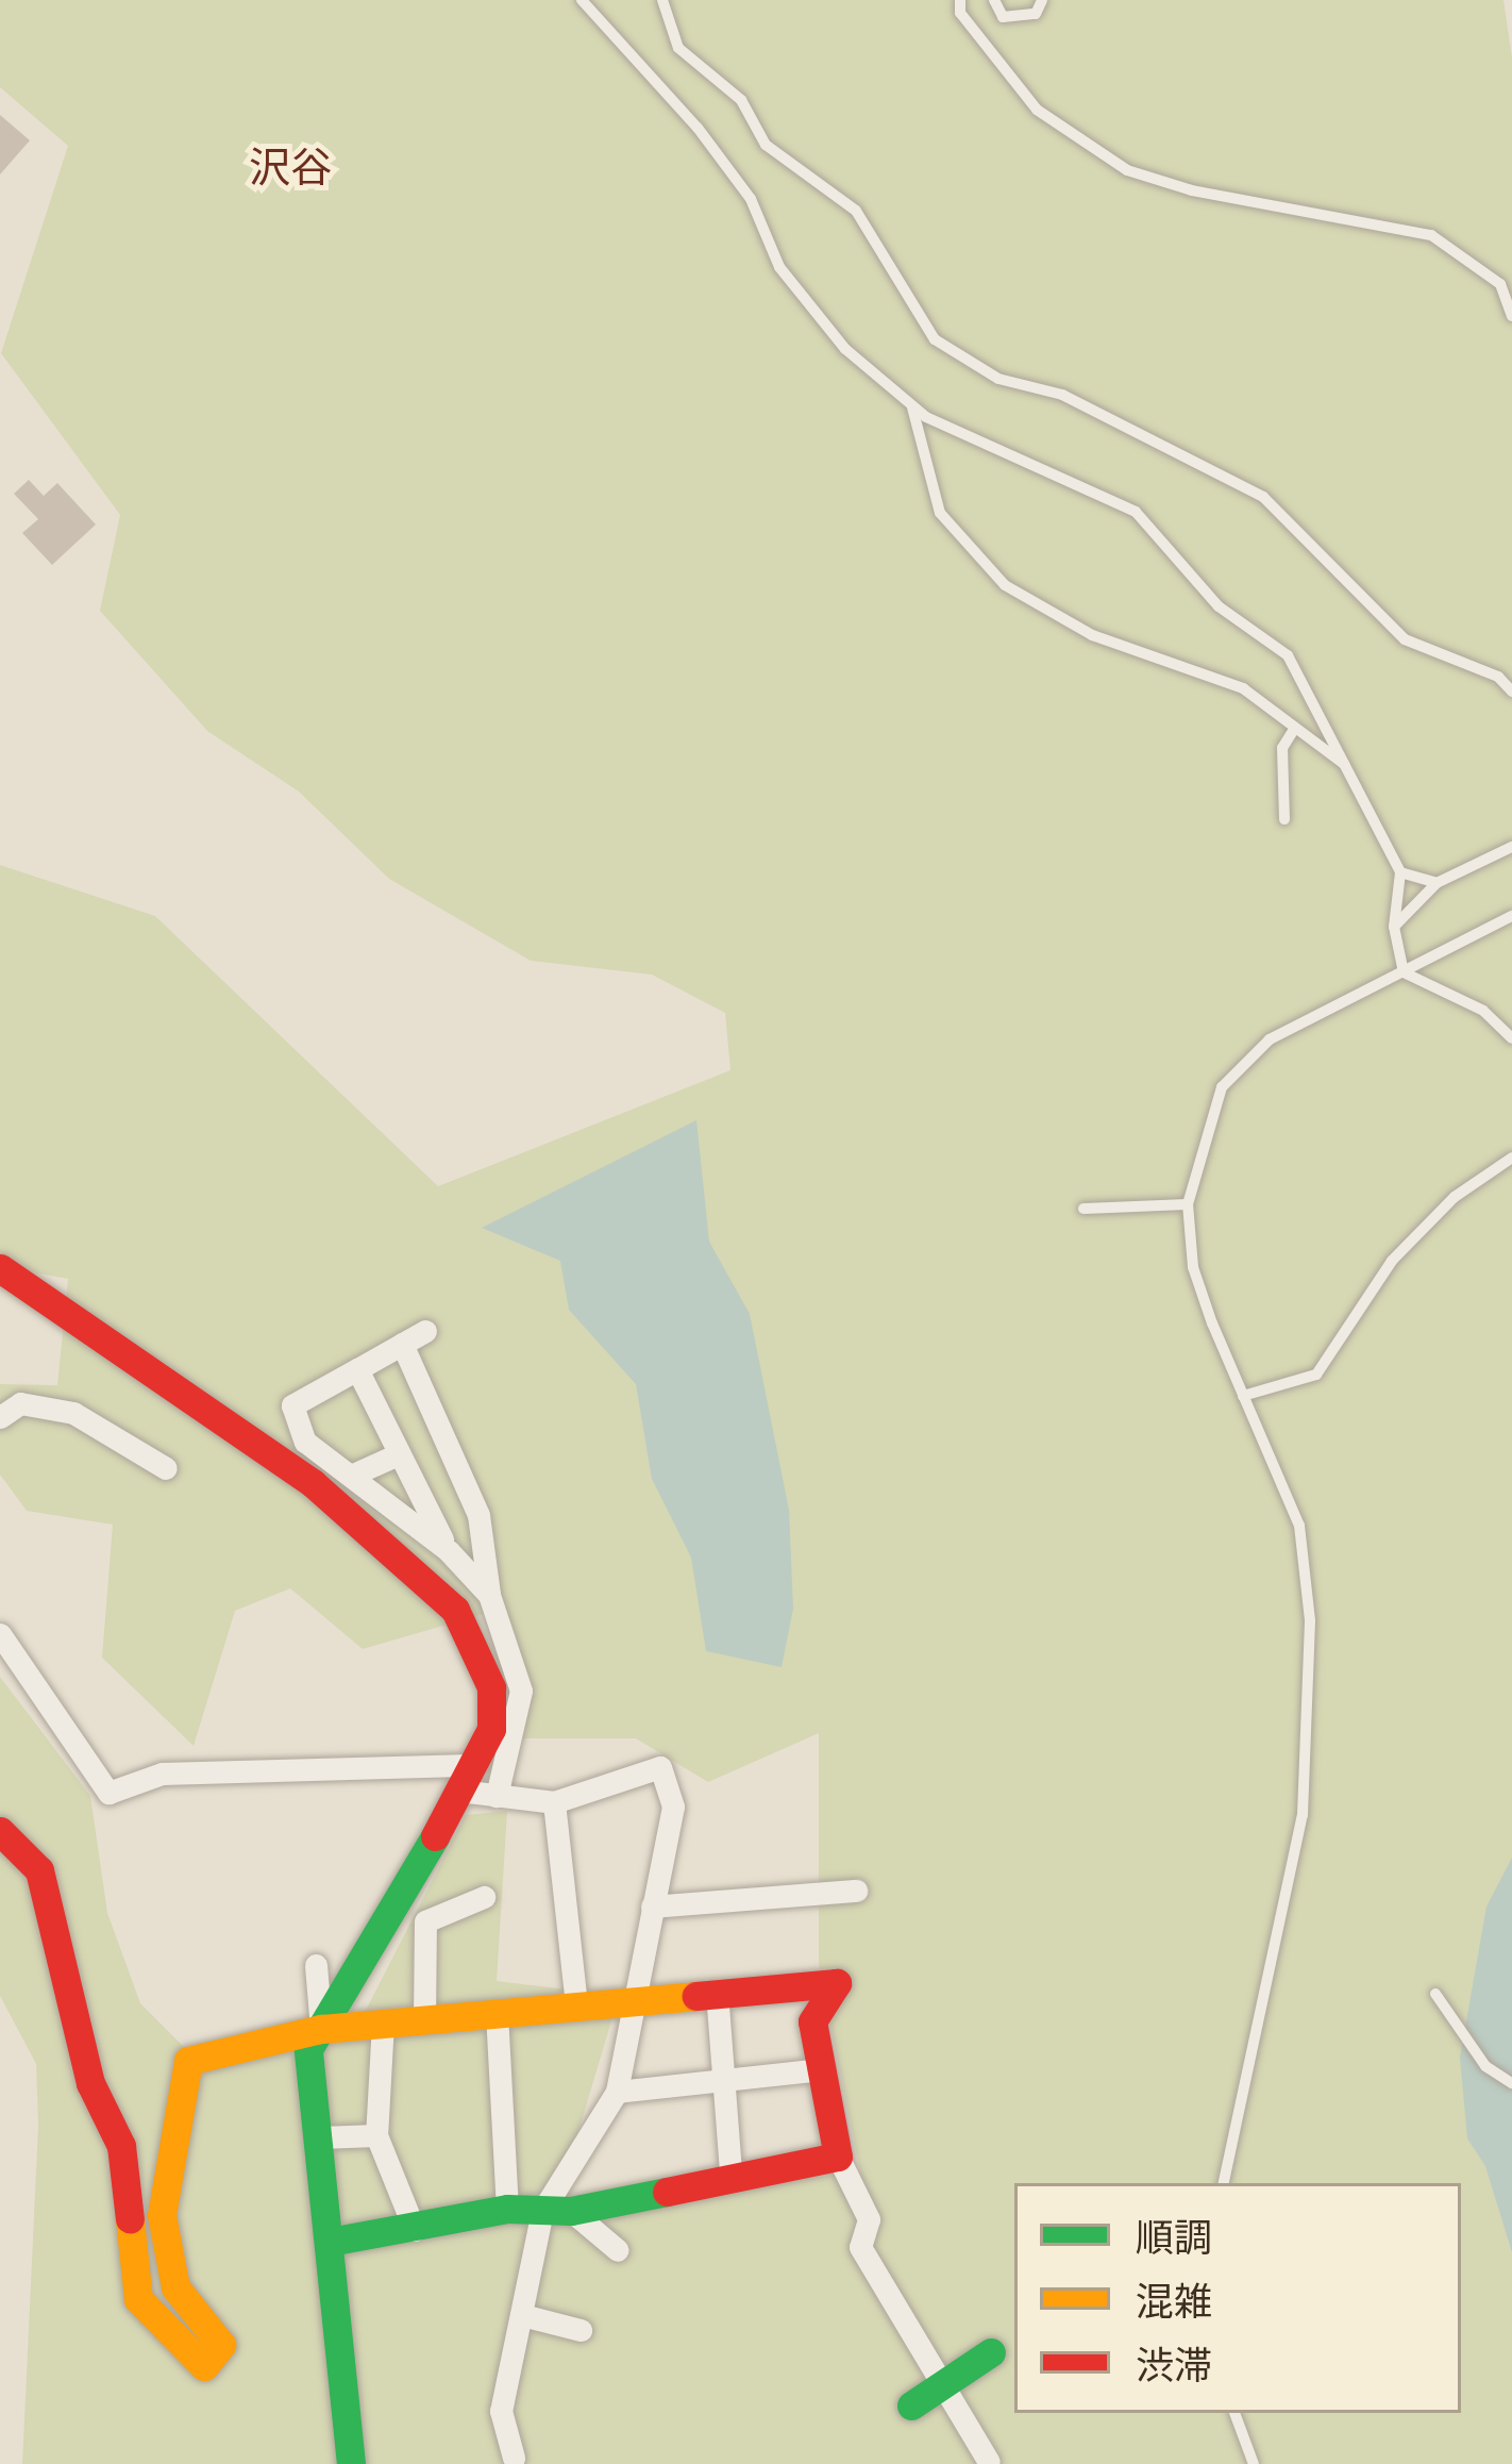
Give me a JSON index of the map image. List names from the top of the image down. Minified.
{"districts":["沢谷"],"legend":["順調","混雑","渋滞"]}
